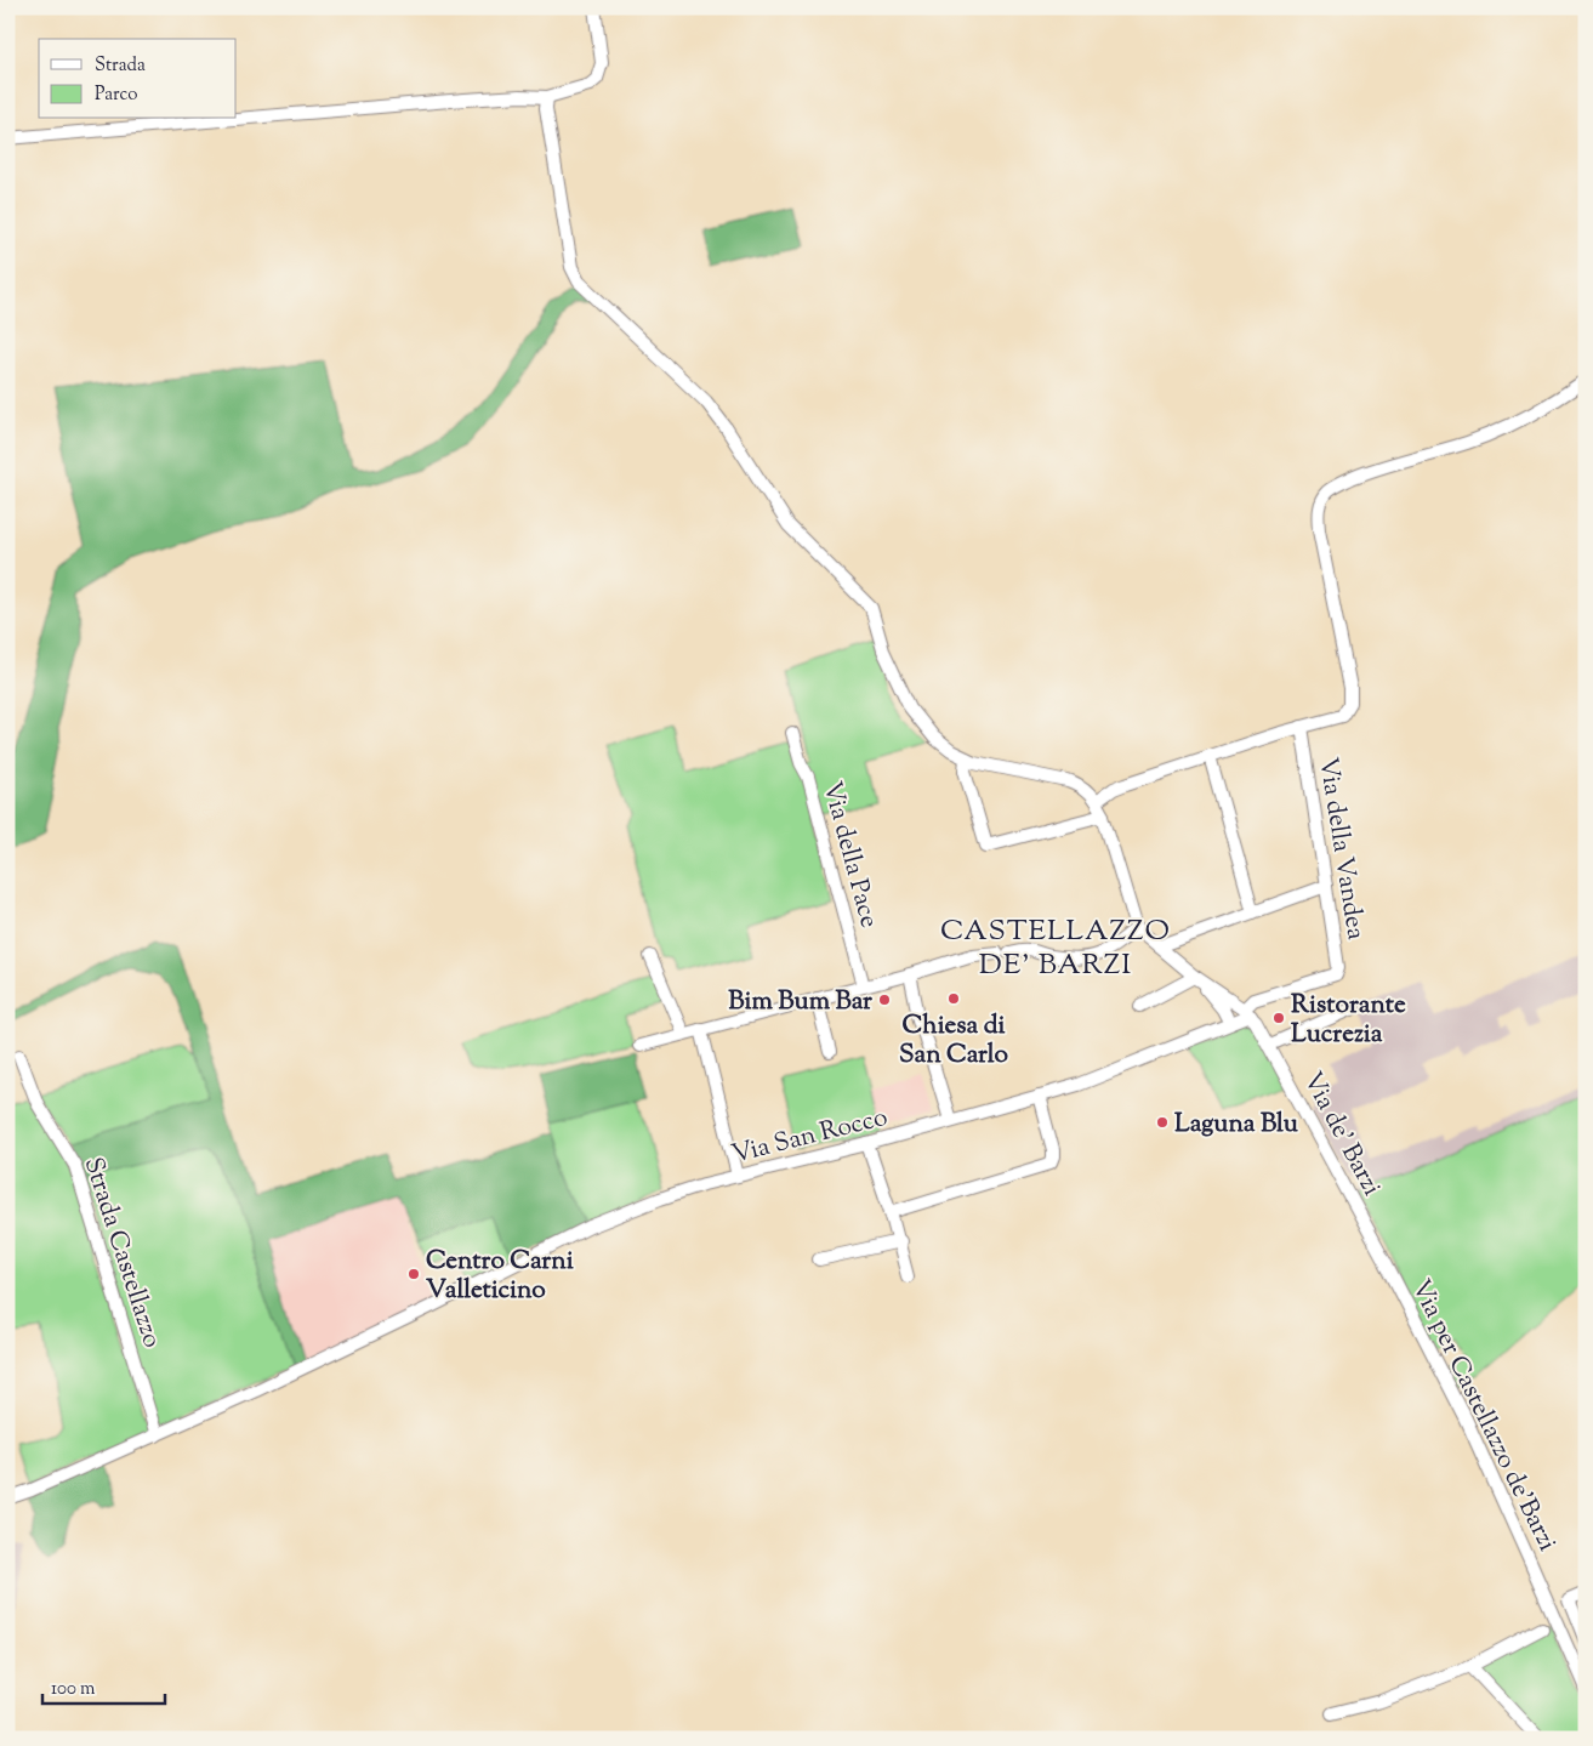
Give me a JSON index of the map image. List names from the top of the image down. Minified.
{"streets":{"street":["Via della Vandea","Via della Pace","Via de' Barzi","Via San Rocco","Strada Castellazzo","Via per Castellazzo de'Barzi"]},"crossings":[["Via della Vandea","Via San Rocco"],["Via de' Barzi","Via San Rocco"],["Via de' Barzi","Via per Castellazzo de'Barzi"],["Via San Rocco","Strada Castellazzo"]],"districts":["CASTELLAZZO DE' BARZI"],"places":["Chiesa di San Carlo","Bim Bum Bar","Ristorante Lucrezia","Laguna Blu","Centro Carni Valleticino"],"legend":["Strada","Parco"],"scale_bar":"100 m"}
